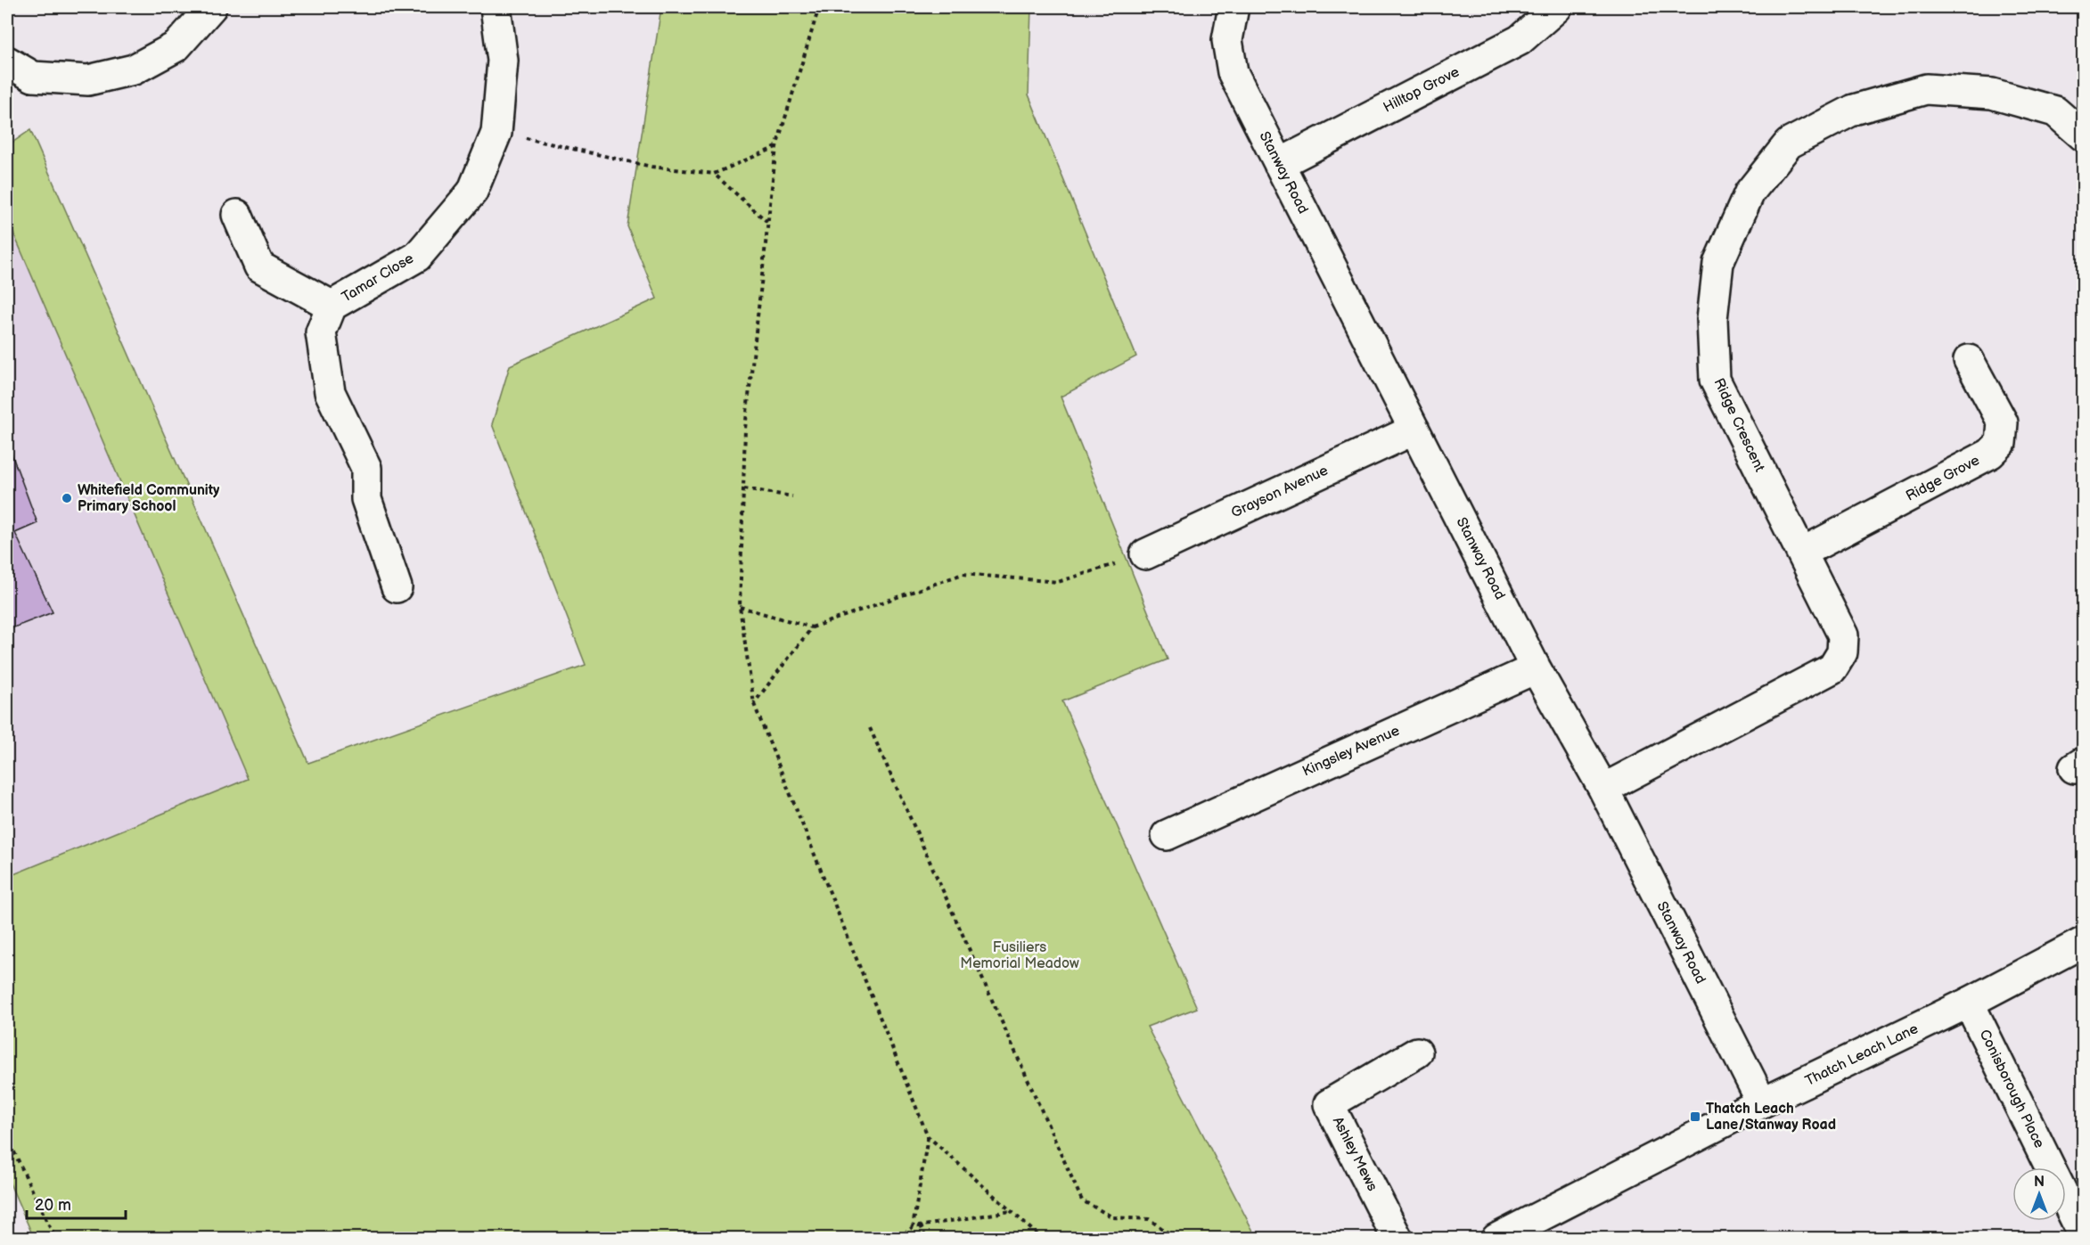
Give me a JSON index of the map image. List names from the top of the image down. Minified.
{"streets":{"street":["Hilltop Grove","Stanway Road","Tamar Close","Ridge Crescent","Ridge Grove","Grayson Avenue","Kingsley Avenue","Thatch Leach Lane","Conisborough Place","Ashley Mews"]},"crossings":[["Hilltop Grove","Stanway Road"],["Stanway Road","Ridge Crescent"],["Stanway Road","Grayson Avenue"],["Stanway Road","Kingsley Avenue"],["Stanway Road","Thatch Leach Lane"],["Ridge Crescent","Ridge Grove"],["Thatch Leach Lane","Conisborough Place"]],"parks":["Fusiliers Memorial Meadow"],"places":{"other":["Whitefield Community Primary School"],"transit":["Thatch Leach Lane/Stanway Road"]},"scale_bar":"20 m","north":"top"}
